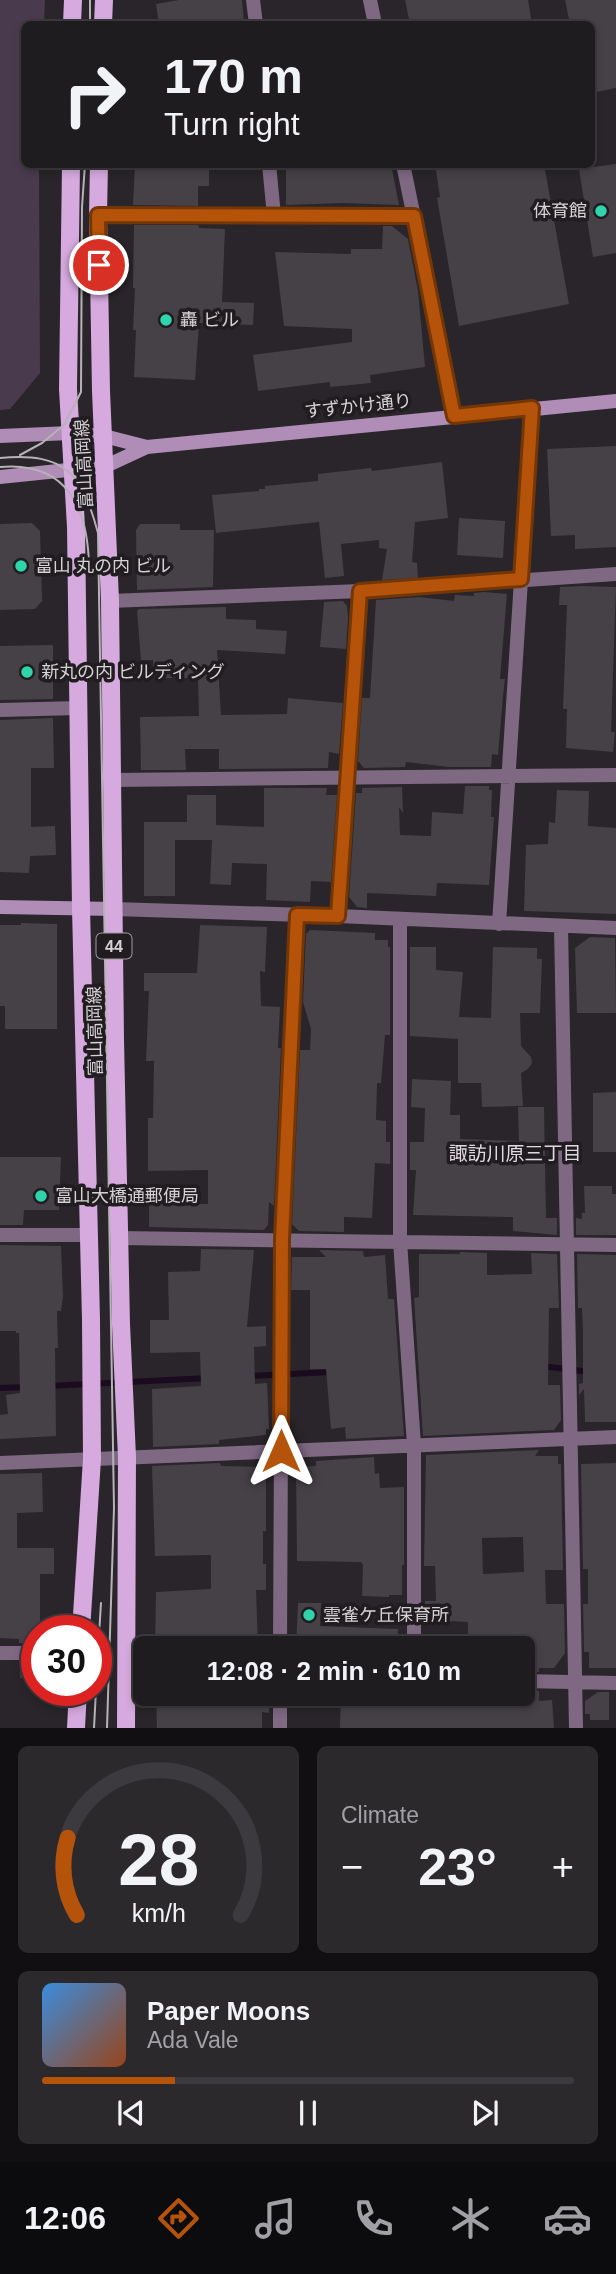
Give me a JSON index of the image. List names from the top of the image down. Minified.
{"streets":{"main road":["富山高岡線","44"],"street":["すずかけ通り"]},"districts":["諏訪川原三丁目"],"places":["体育館","轟 ビル","富山 丸の内 ビル","新丸の内 ビルディング","富山大橋通郵便局","雲雀ケ丘保育所"],"page":{"turn":["170 m","Turn right"],"limit":"30","trip":"12:08 · 2 min · 610 m","tile":"Climate","heat":["−","23°","+"],"song":["Paper Moons","Ada Vale"],"tabs":"12:06","gauge":["28","km/h"]}}
